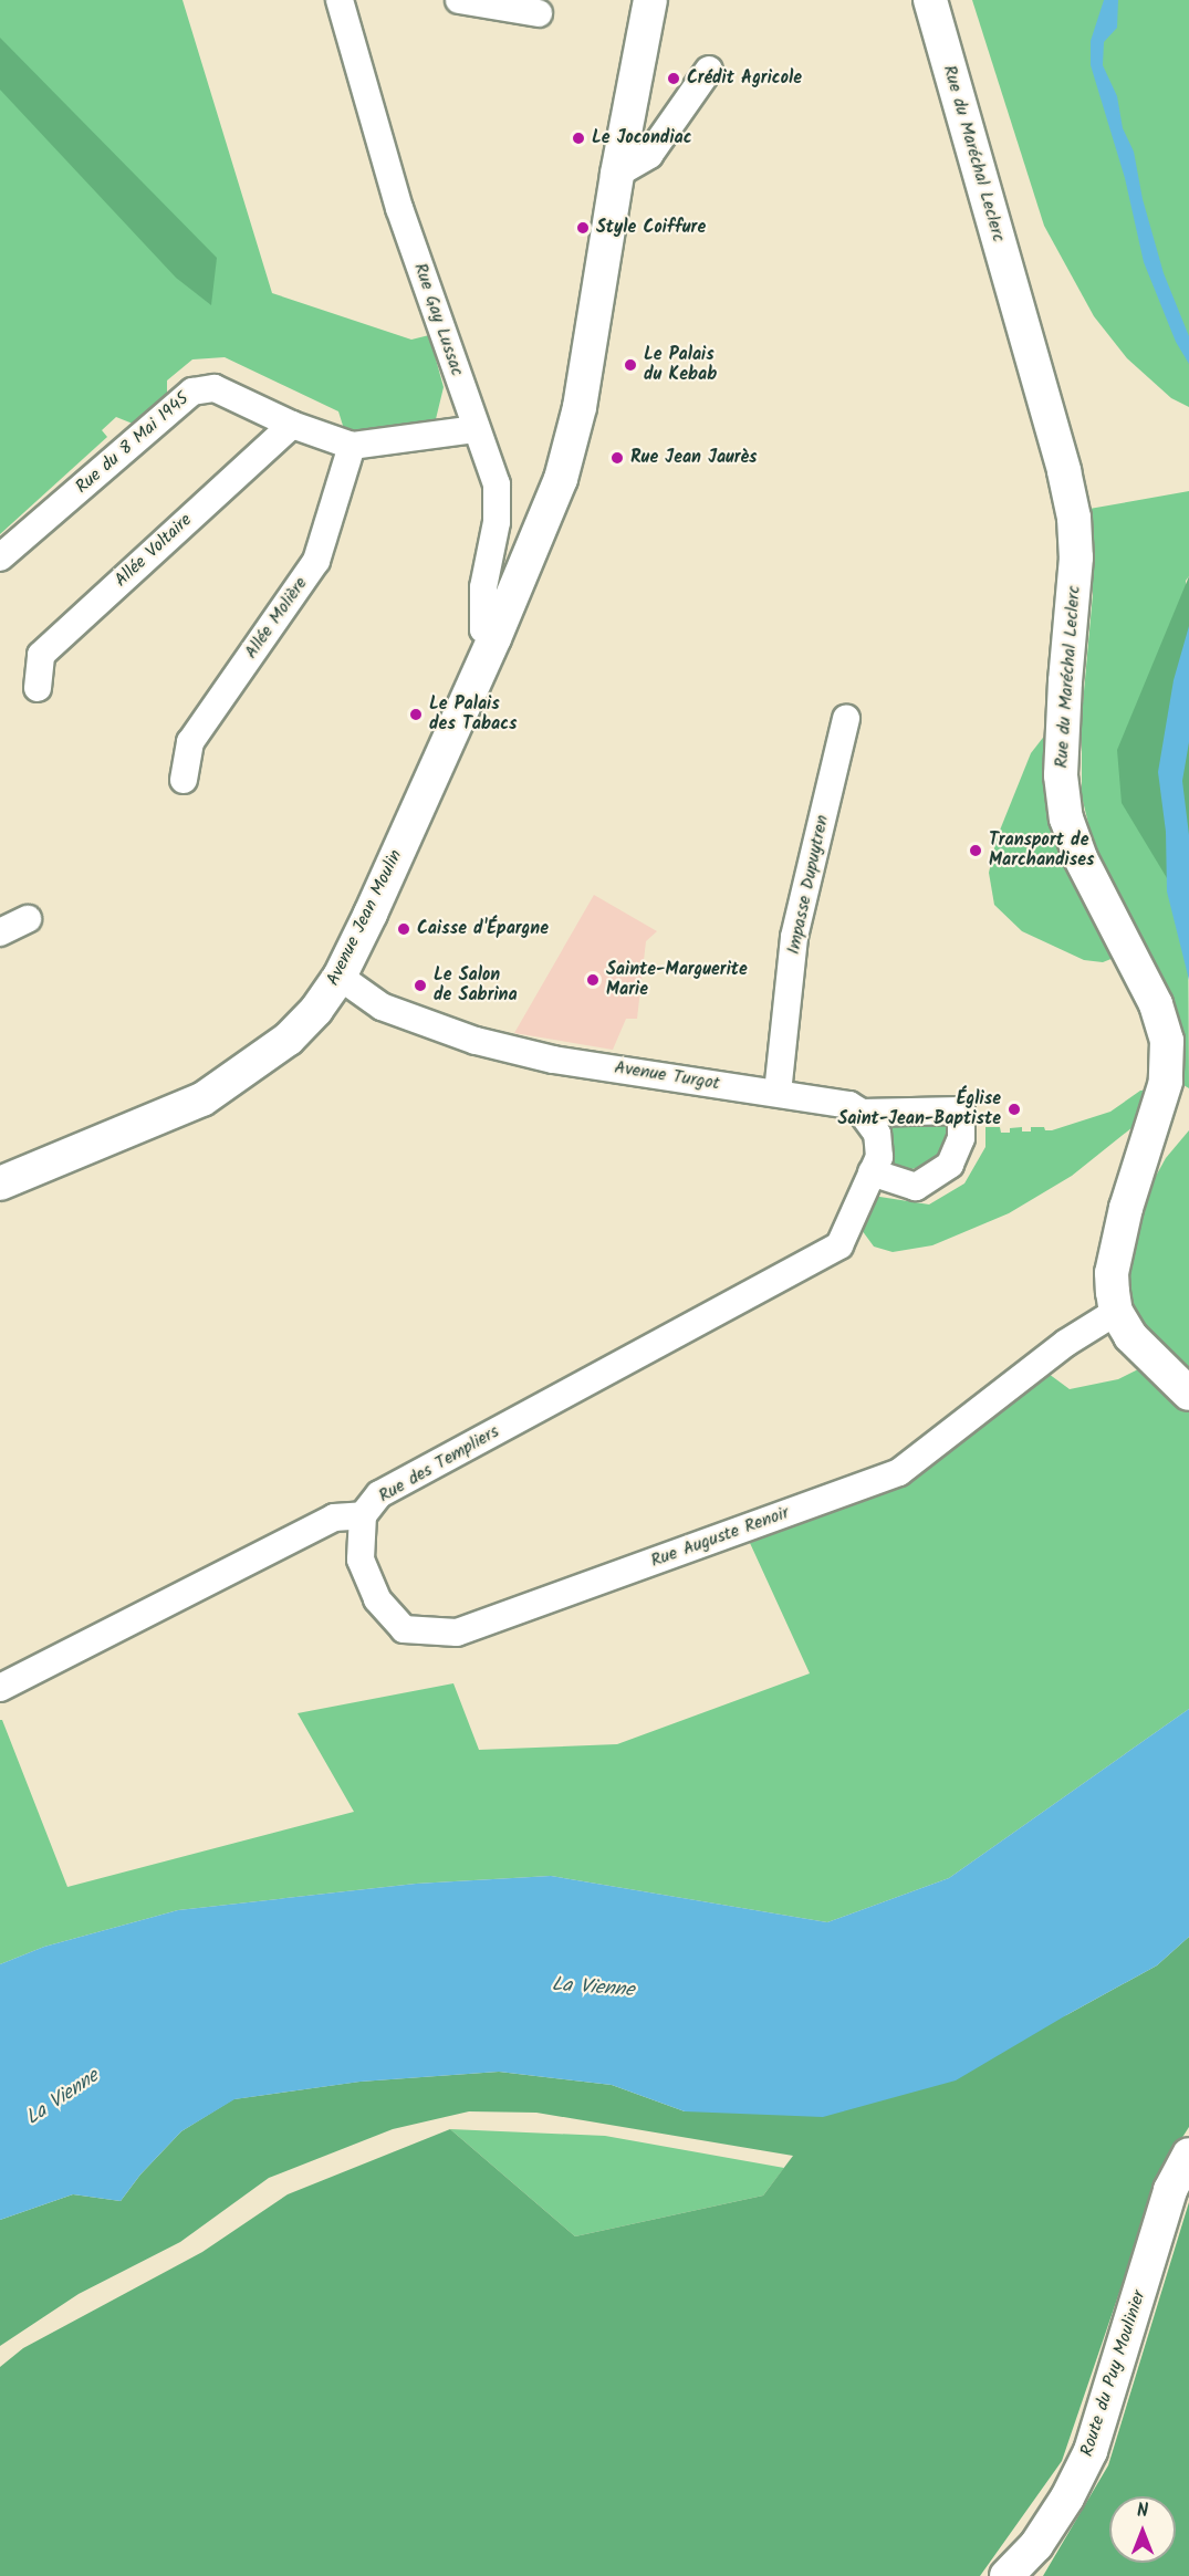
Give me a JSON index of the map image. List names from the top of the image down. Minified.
{"streets":{"main road":["Rue du Maréchal Leclerc","Avenue Jean Moulin","Route du Puy Moulinier"],"street":["Rue Gay Lussac","Rue du 8 Mai 1945","Allée Voltaire","Allée Molière","Impasse Dupuytren","Avenue Turgot","Rue des Templiers","Rue Auguste Renoir"]},"crossings":[["Rue du Maréchal Leclerc","Rue Auguste Renoir"],["Rue Gay Lussac","Rue du 8 Mai 1945"],["Rue Gay Lussac","Avenue Jean Moulin"],["Rue du 8 Mai 1945","Allée Voltaire"],["Rue du 8 Mai 1945","Allée Molière"],["Impasse Dupuytren","Avenue Turgot"],["Avenue Jean Moulin","Avenue Turgot"],["Rue des Templiers","Rue Auguste Renoir"]],"water":["La Vienne"],"places":["Crédit Agricole","Le Jocondiac","Style Coiffure","Le Palais du Kebab","Rue Jean Jaurès","Le Palais des Tabacs","Transport de Marchandises","Caisse d'Épargne","Sainte-Marguerite Marie","Le Salon de Sabrina","Église Saint-Jean-Baptiste"],"north":"top"}
